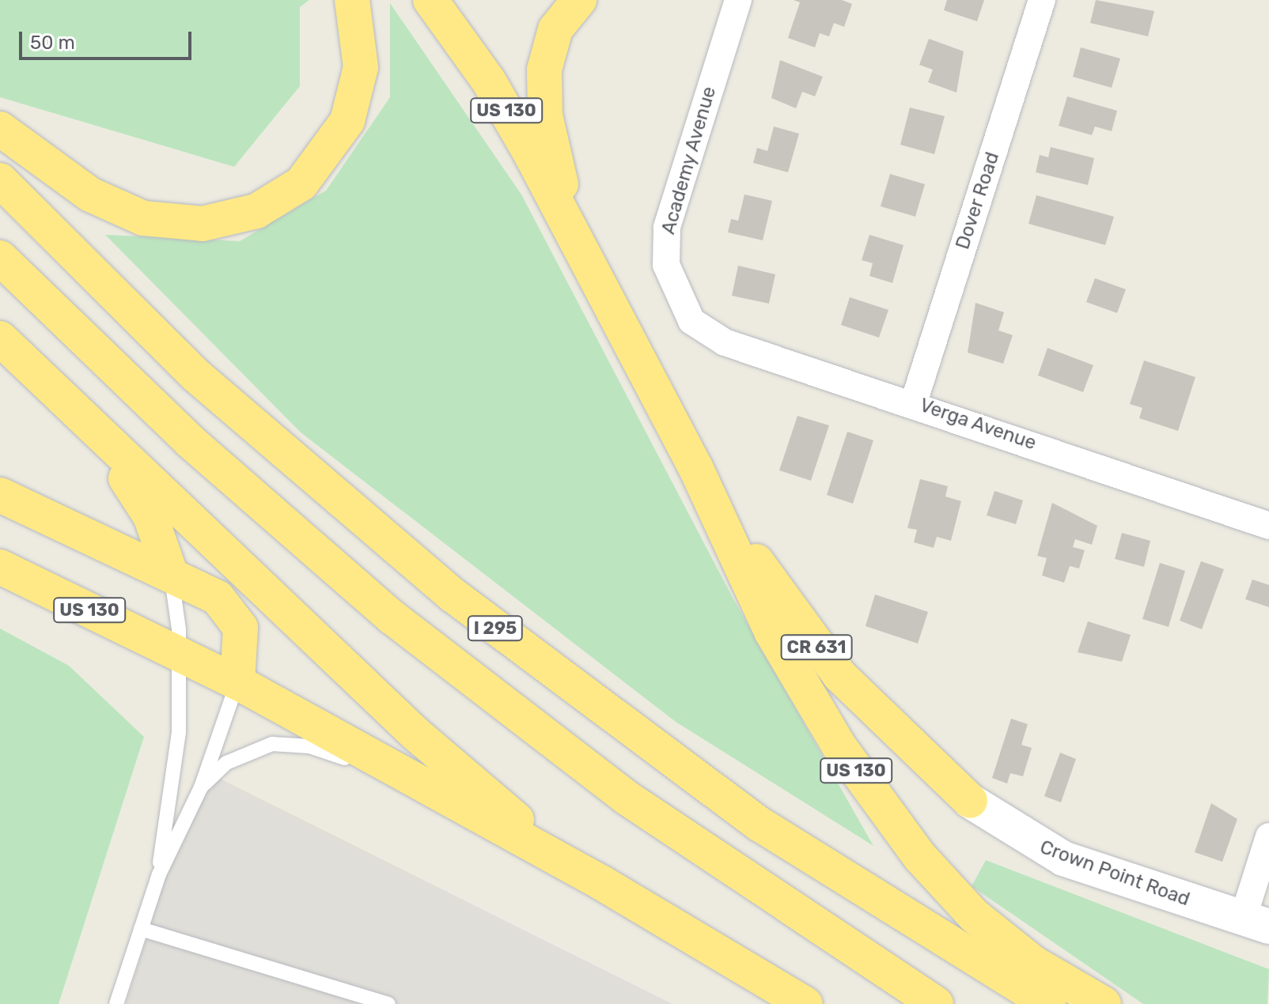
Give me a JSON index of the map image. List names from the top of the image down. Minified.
{"streets":{"highway":["US 130","I 295","CR 631"],"main road":["Crown Point Road"],"street":["Academy Avenue","Dover Road","Verga Avenue"]},"crossings":[["US 130","CR 631"],["Academy Avenue","Verga Avenue"],["Dover Road","Verga Avenue"],["CR 631","Crown Point Road"]],"scale_bar":"50 m"}
